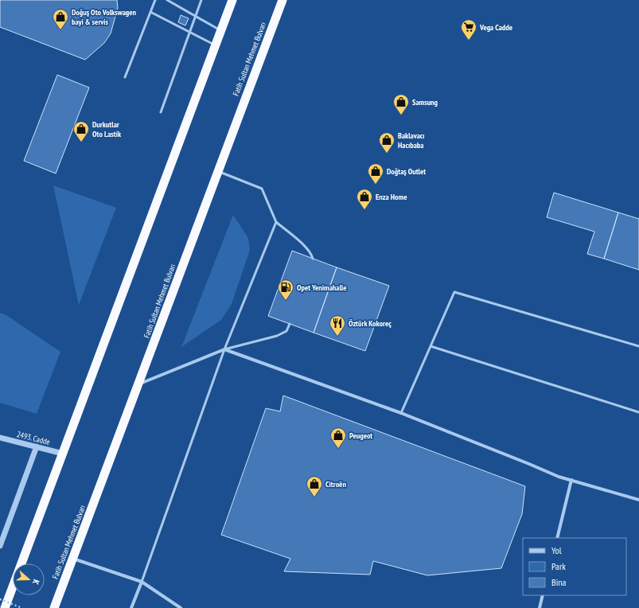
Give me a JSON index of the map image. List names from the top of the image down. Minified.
{"streets":{"highway":["Fatih Sultan Mehmet Bulvarı"],"street":["2493. Cadde"]},"places":{"shop":["Doğuş Oto Volkswagen bayi & servis","Samsung","Durkutlar Oto Lastik","Baklavacı Hacıbaba","Doğtaş Outlet","Enza Home","Peugeot","Citroën"],"supermarket":["Vega Cadde"],"fuel station":["Opet Yenimahalle"],"restaurant":["Öztürk Kokoreç"]},"legend":["Yol","Park","Bina"],"north":"right"}
